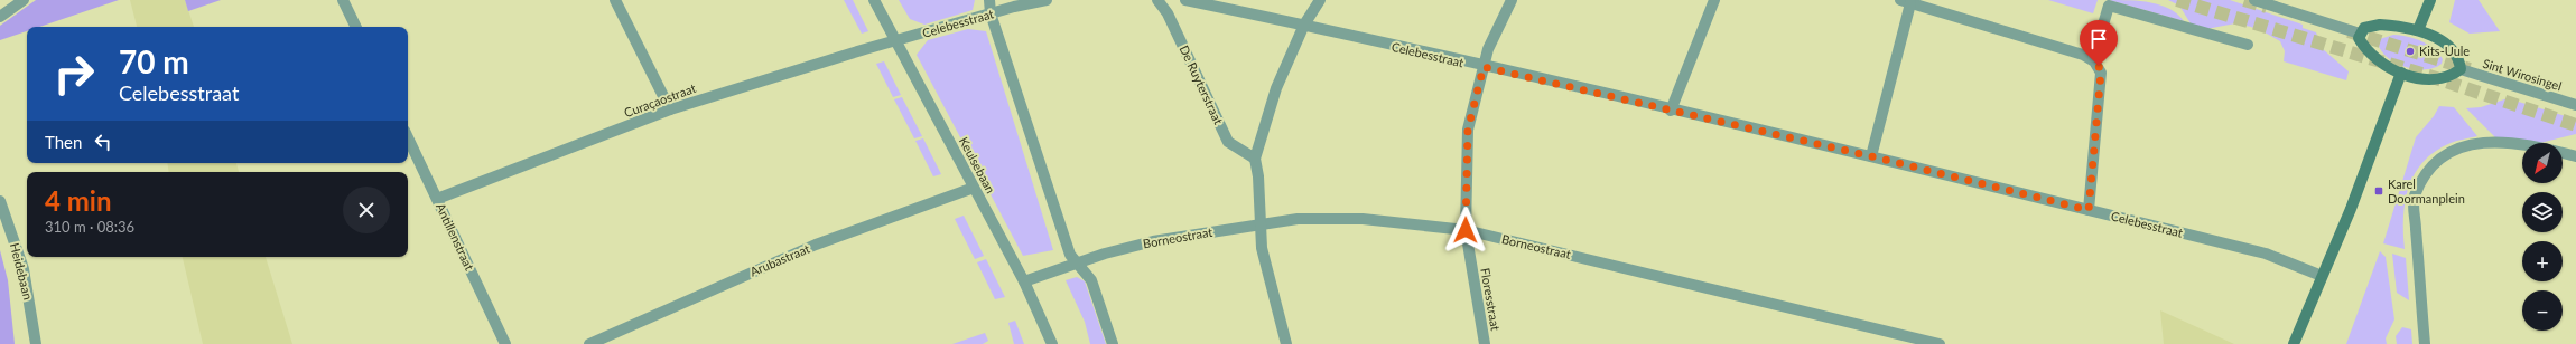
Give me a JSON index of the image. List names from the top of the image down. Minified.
{"streets":{"street":["Celebesstraat","Sint Wirosingel","De Ruyterstraat","Curaçaostraat","Keulsebaan","Antillenstraat","Borneostraat","Arubastraat","Heidebaan","Floresstraat"]},"crossings":[["Celebesstraat","Curaçaostraat"],["Celebesstraat","Keulsebaan"],["Celebesstraat","Floresstraat"],["Curaçaostraat","Keulsebaan"],["Curaçaostraat","Antillenstraat"],["Keulsebaan","Borneostraat"],["Keulsebaan","Arubastraat"],["Borneostraat","Floresstraat"]],"places":{"other":["Kits-Uule"],"transit":["Karel Doormanplein"]},"north":"bottom left","page":{"turn":["70 m","Celebesstraat"],"then":"Then","map_buttons":["+","−"],"heading":["4 min","310 m · 08:36"]}}
